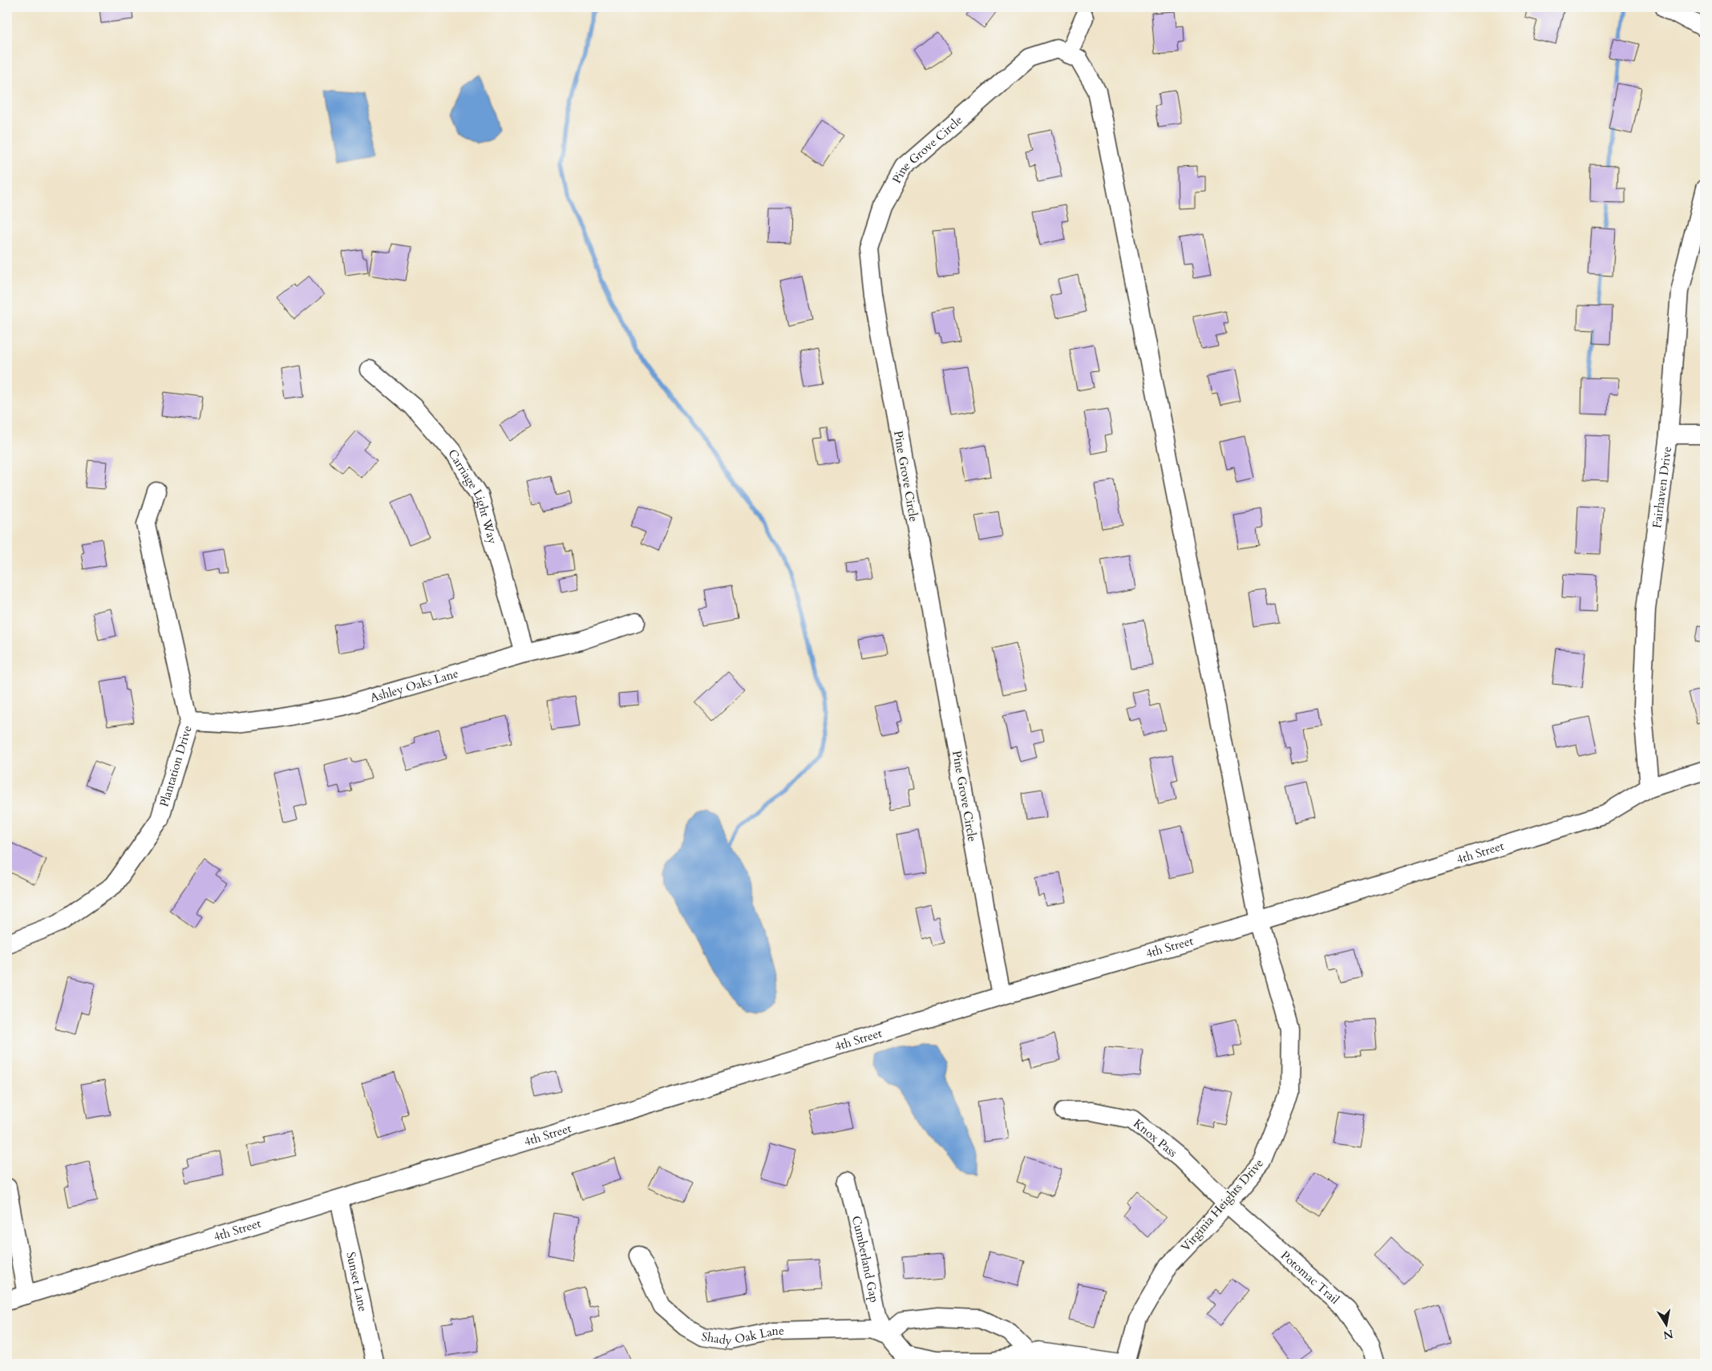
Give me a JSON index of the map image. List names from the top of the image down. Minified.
{"streets":{"street":["Pine Grove Circle","Fairhaven Drive","Carriage Light Way","Ashley Oaks Lane","Plantation Drive","4th Street","Knox Pass","Virginia Heights Drive","Cumberland Gap","Potomac Trail","Sunset Lane","Shady Oak Lane"]},"crossings":[["Pine Grove Circle","4th Street"],["Pine Grove Circle","Virginia Heights Drive"],["Fairhaven Drive","4th Street"],["Carriage Light Way","Ashley Oaks Lane"],["Ashley Oaks Lane","Plantation Drive"],["4th Street","Virginia Heights Drive"],["4th Street","Sunset Lane"],["Knox Pass","Virginia Heights Drive"],["Knox Pass","Potomac Trail"],["Virginia Heights Drive","Potomac Trail"],["Cumberland Gap","Shady Oak Lane"]],"north":"bottom"}
